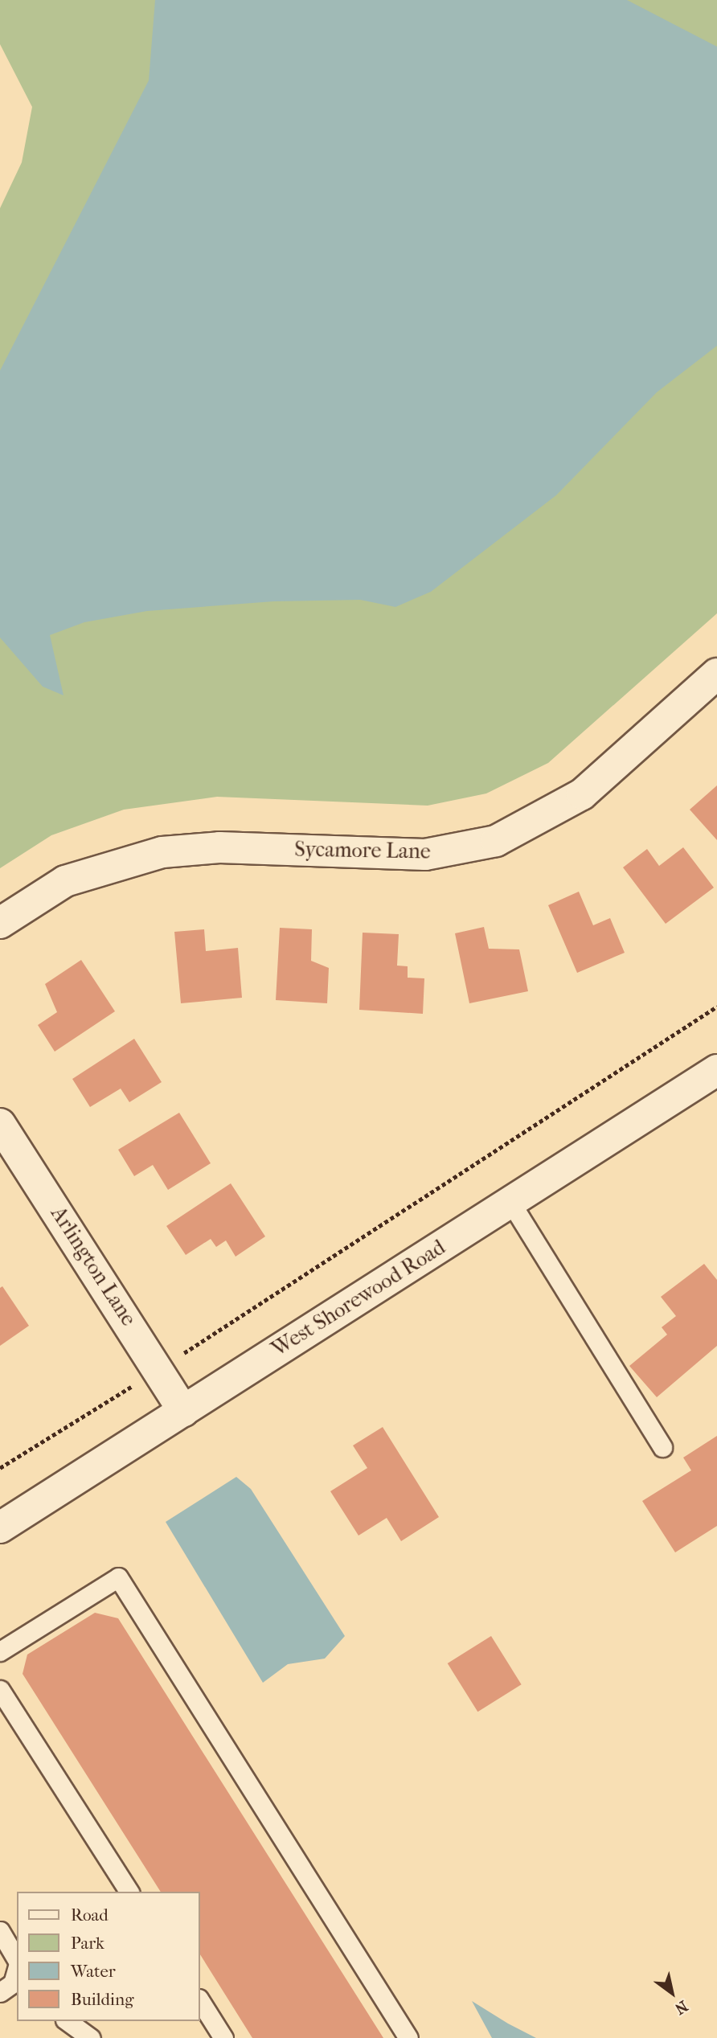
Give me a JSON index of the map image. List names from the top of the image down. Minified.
{"streets":{"street":["Sycamore Lane","Arlington Lane","West Shorewood Road"]},"crossings":[["Arlington Lane","West Shorewood Road"]],"legend":["Road","Park","Water","Building"],"north":"bottom right"}
